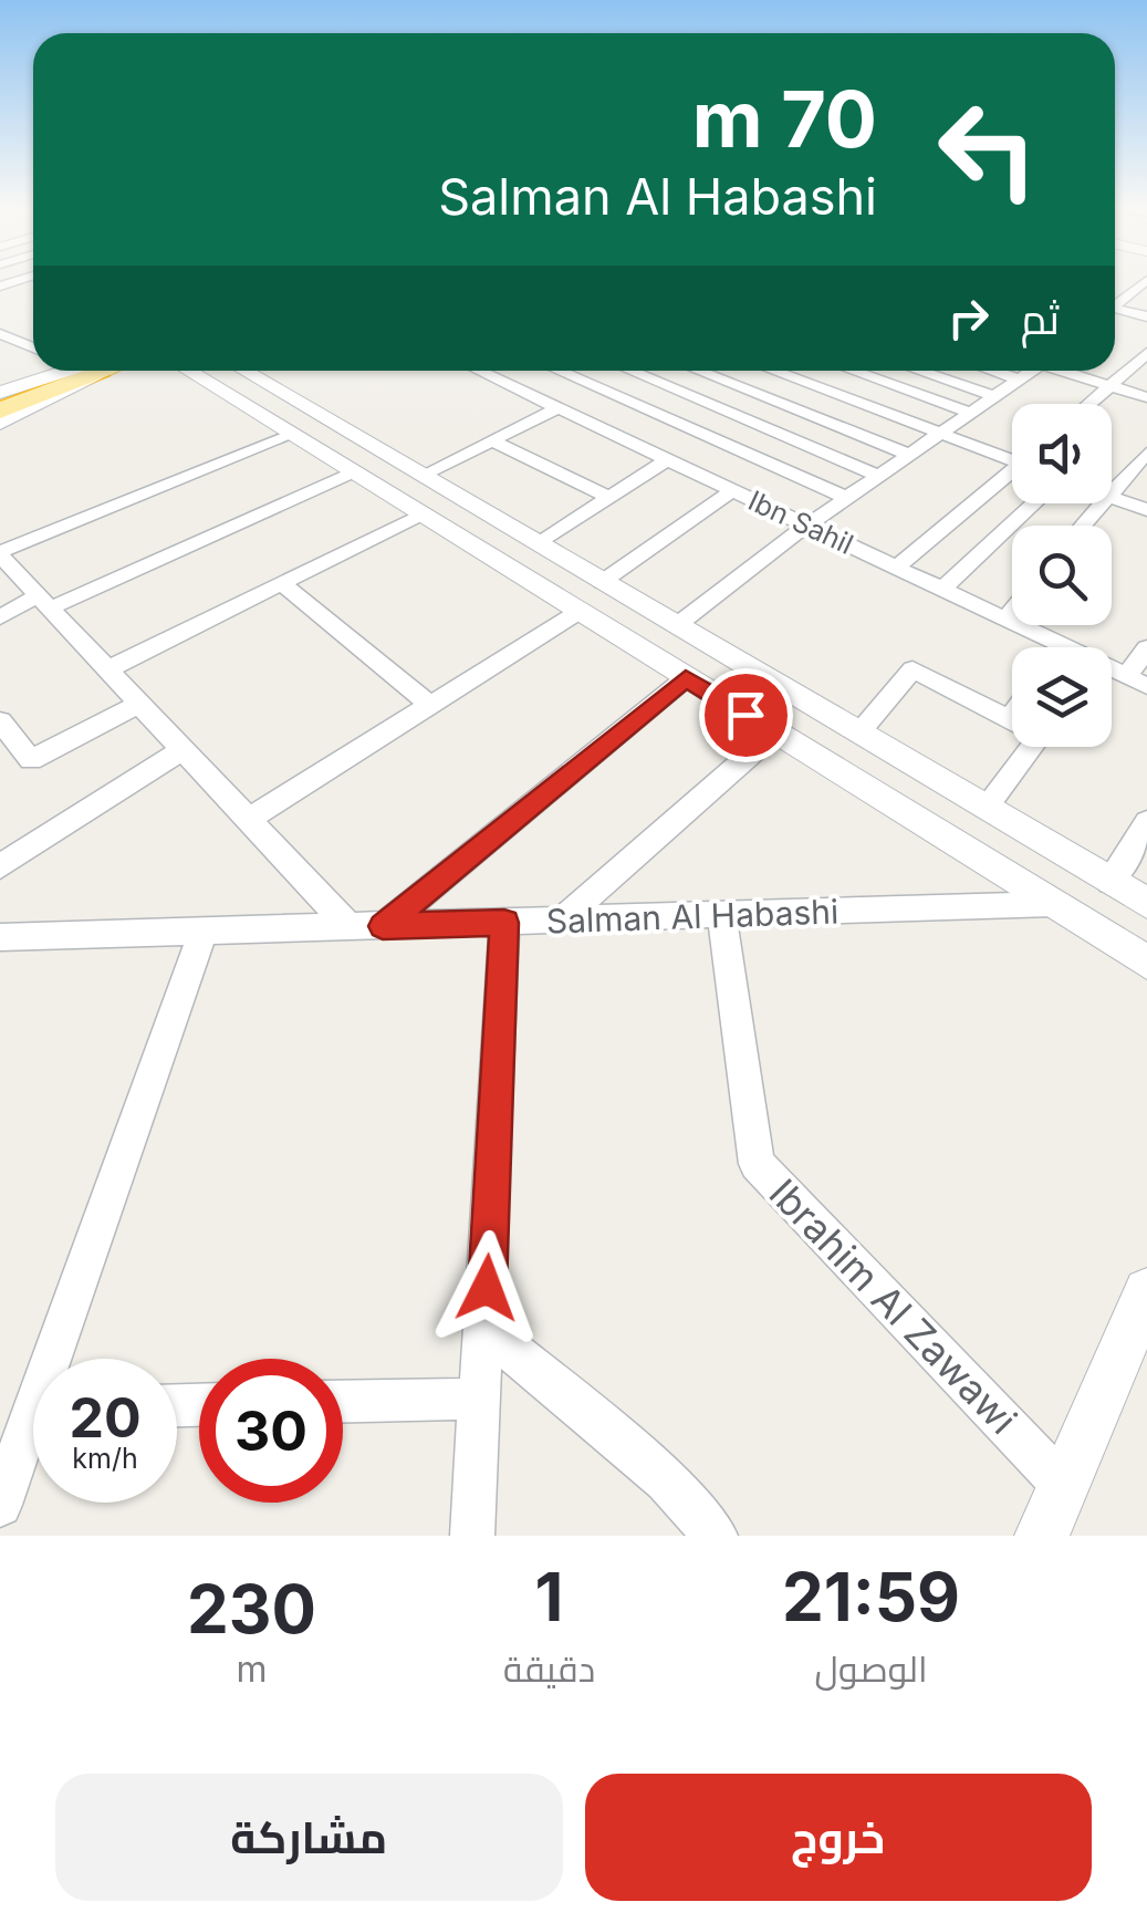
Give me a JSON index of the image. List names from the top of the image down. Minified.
{"streets":{"street":["Ibn Sahil","Salman Al Habashi","Ibrahim Al Zawawi"]},"crossings":[["Salman Al Habashi","Ibrahim Al Zawawi"]],"page":{"turn":["70 m","Salman Al Habashi"],"then":"ثم","speed":"20 km/h","limit":"30","eta":["21:59","الوصول","1","دقيقة","230","m"],"buttons":["خروج","مشاركة"]}}
